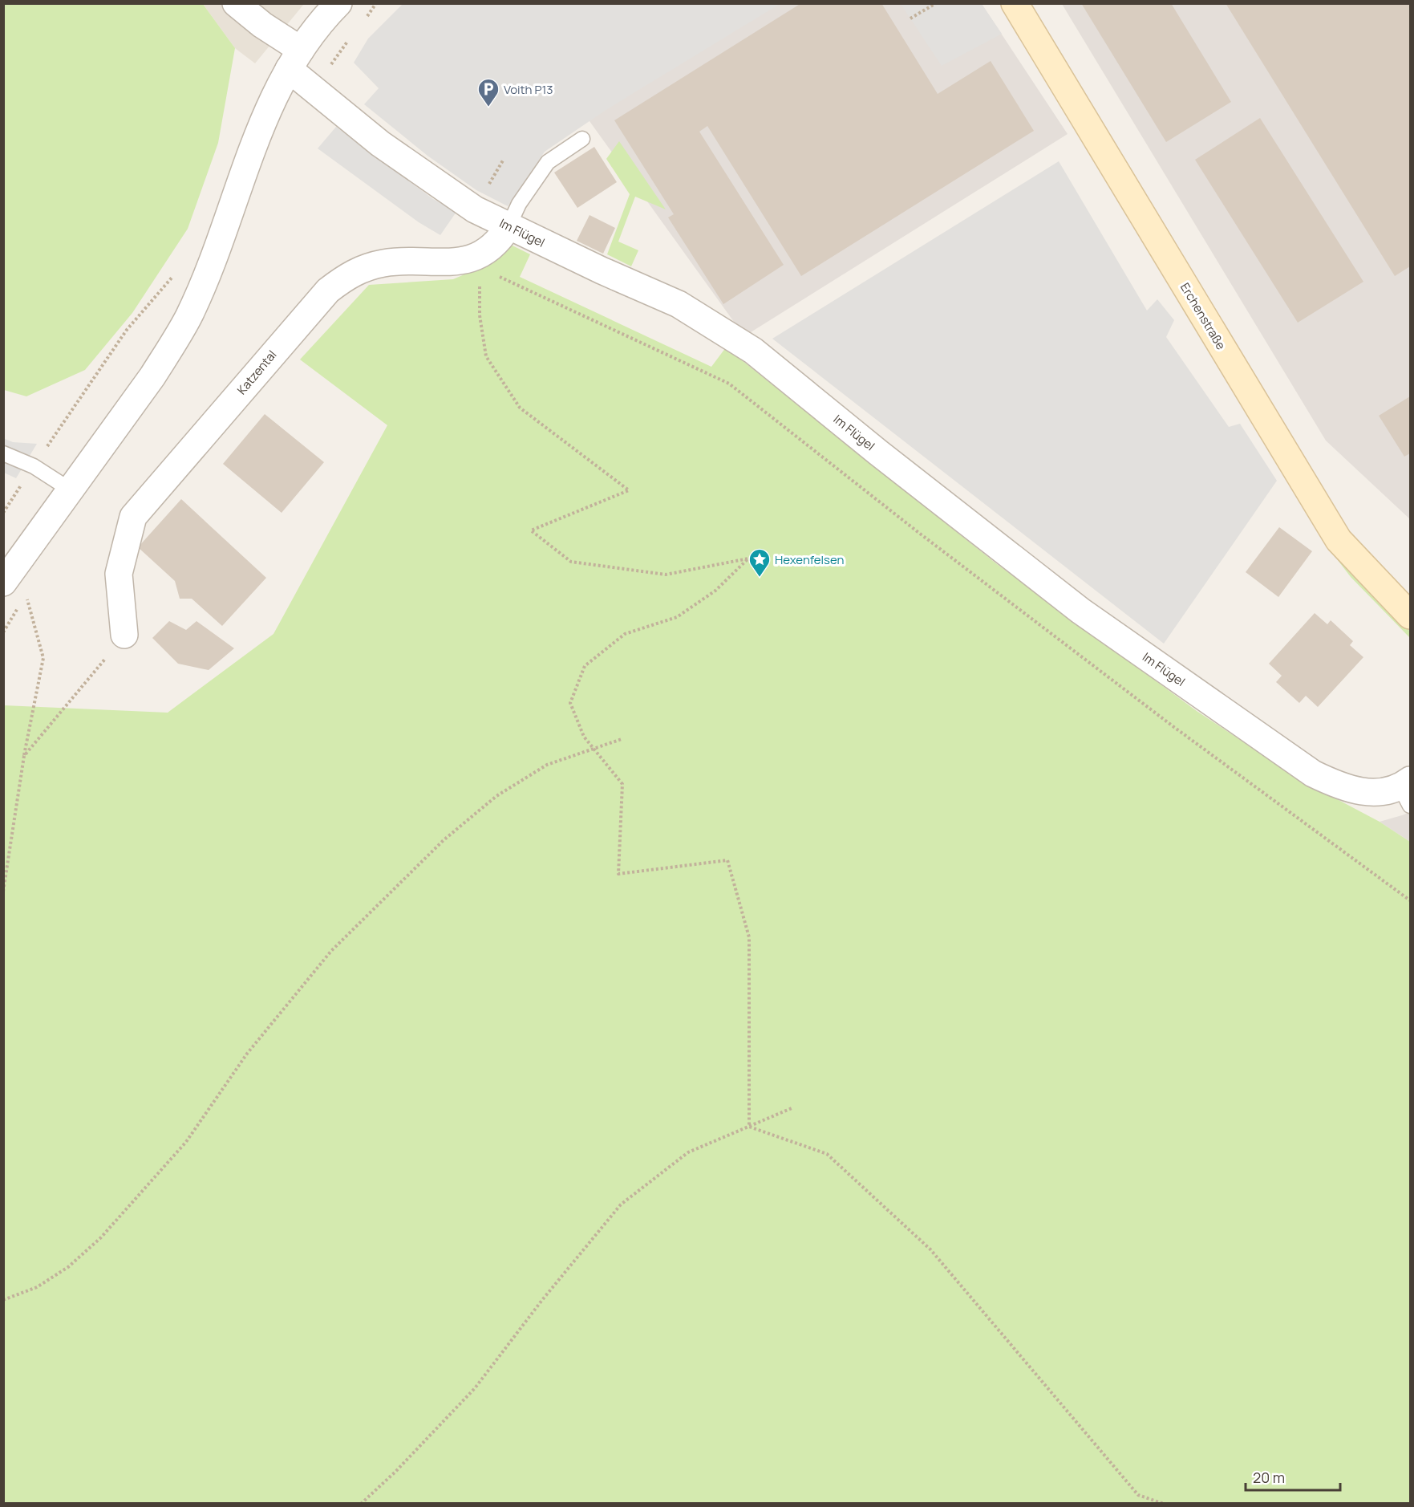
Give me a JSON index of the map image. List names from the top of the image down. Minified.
{"streets":{"main road":["Erchenstraße"],"street":["Im Flügel","Katzental"]},"crossings":[["Im Flügel","Katzental"]],"places":{"parking":["Voith P13"],"place":["Hexenfelsen"]},"scale_bar":"20 m"}
